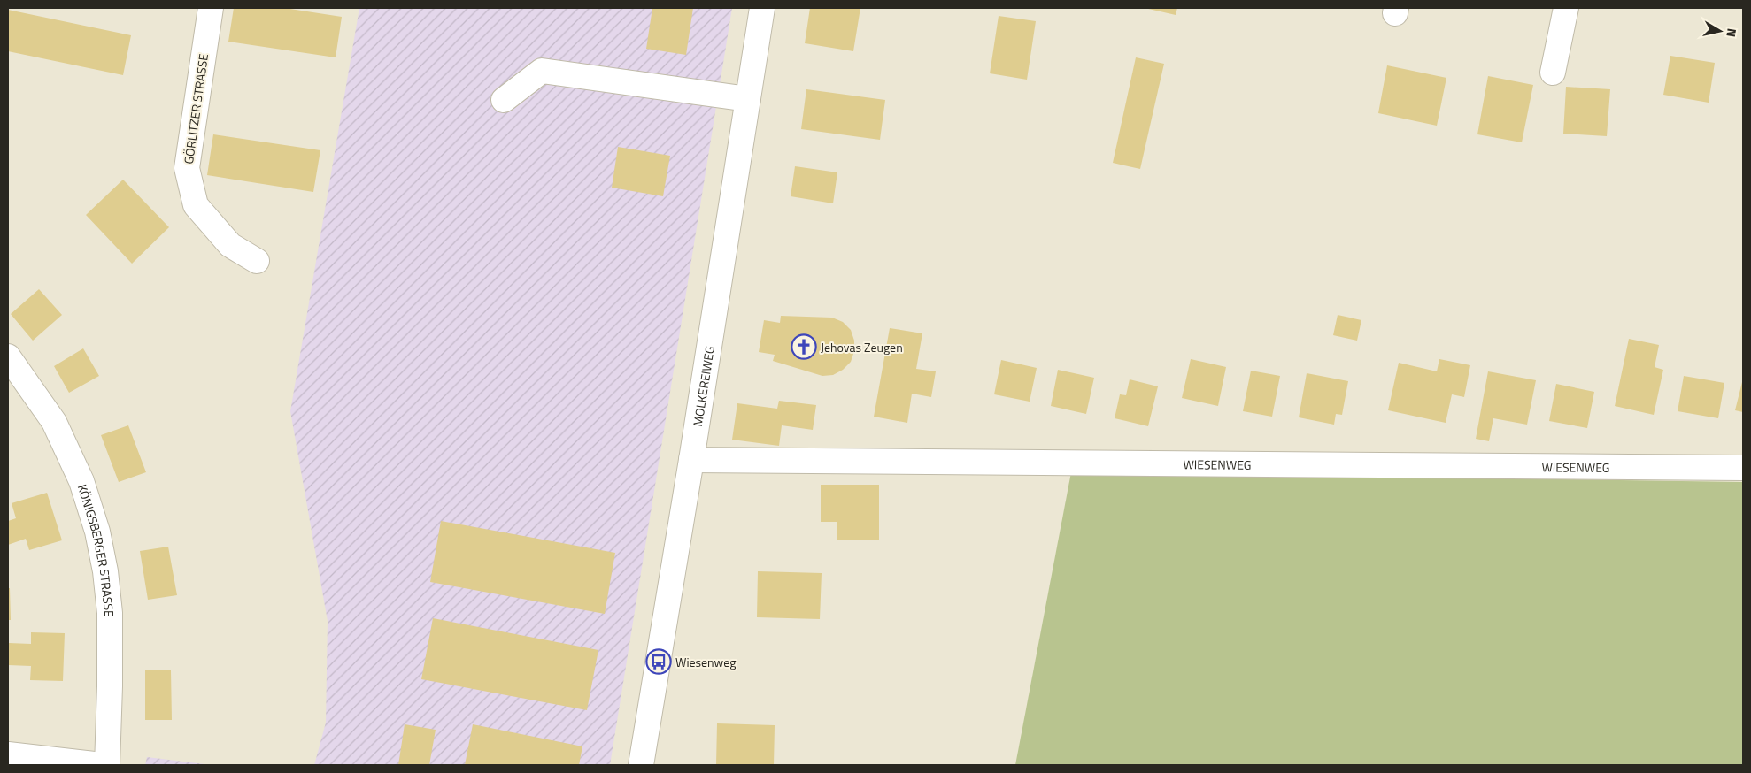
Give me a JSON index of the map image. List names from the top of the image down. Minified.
{"streets":{"street":["GÖRLITZER STRASSE","MOLKEREIWEG","WIESENWEG","KÖNIGSBERGER STRASSE"]},"crossings":[["MOLKEREIWEG","WIESENWEG"]],"places":{"church":["Jehovas Zeugen"],"bus stop":["Wiesenweg"]},"north":"right"}
